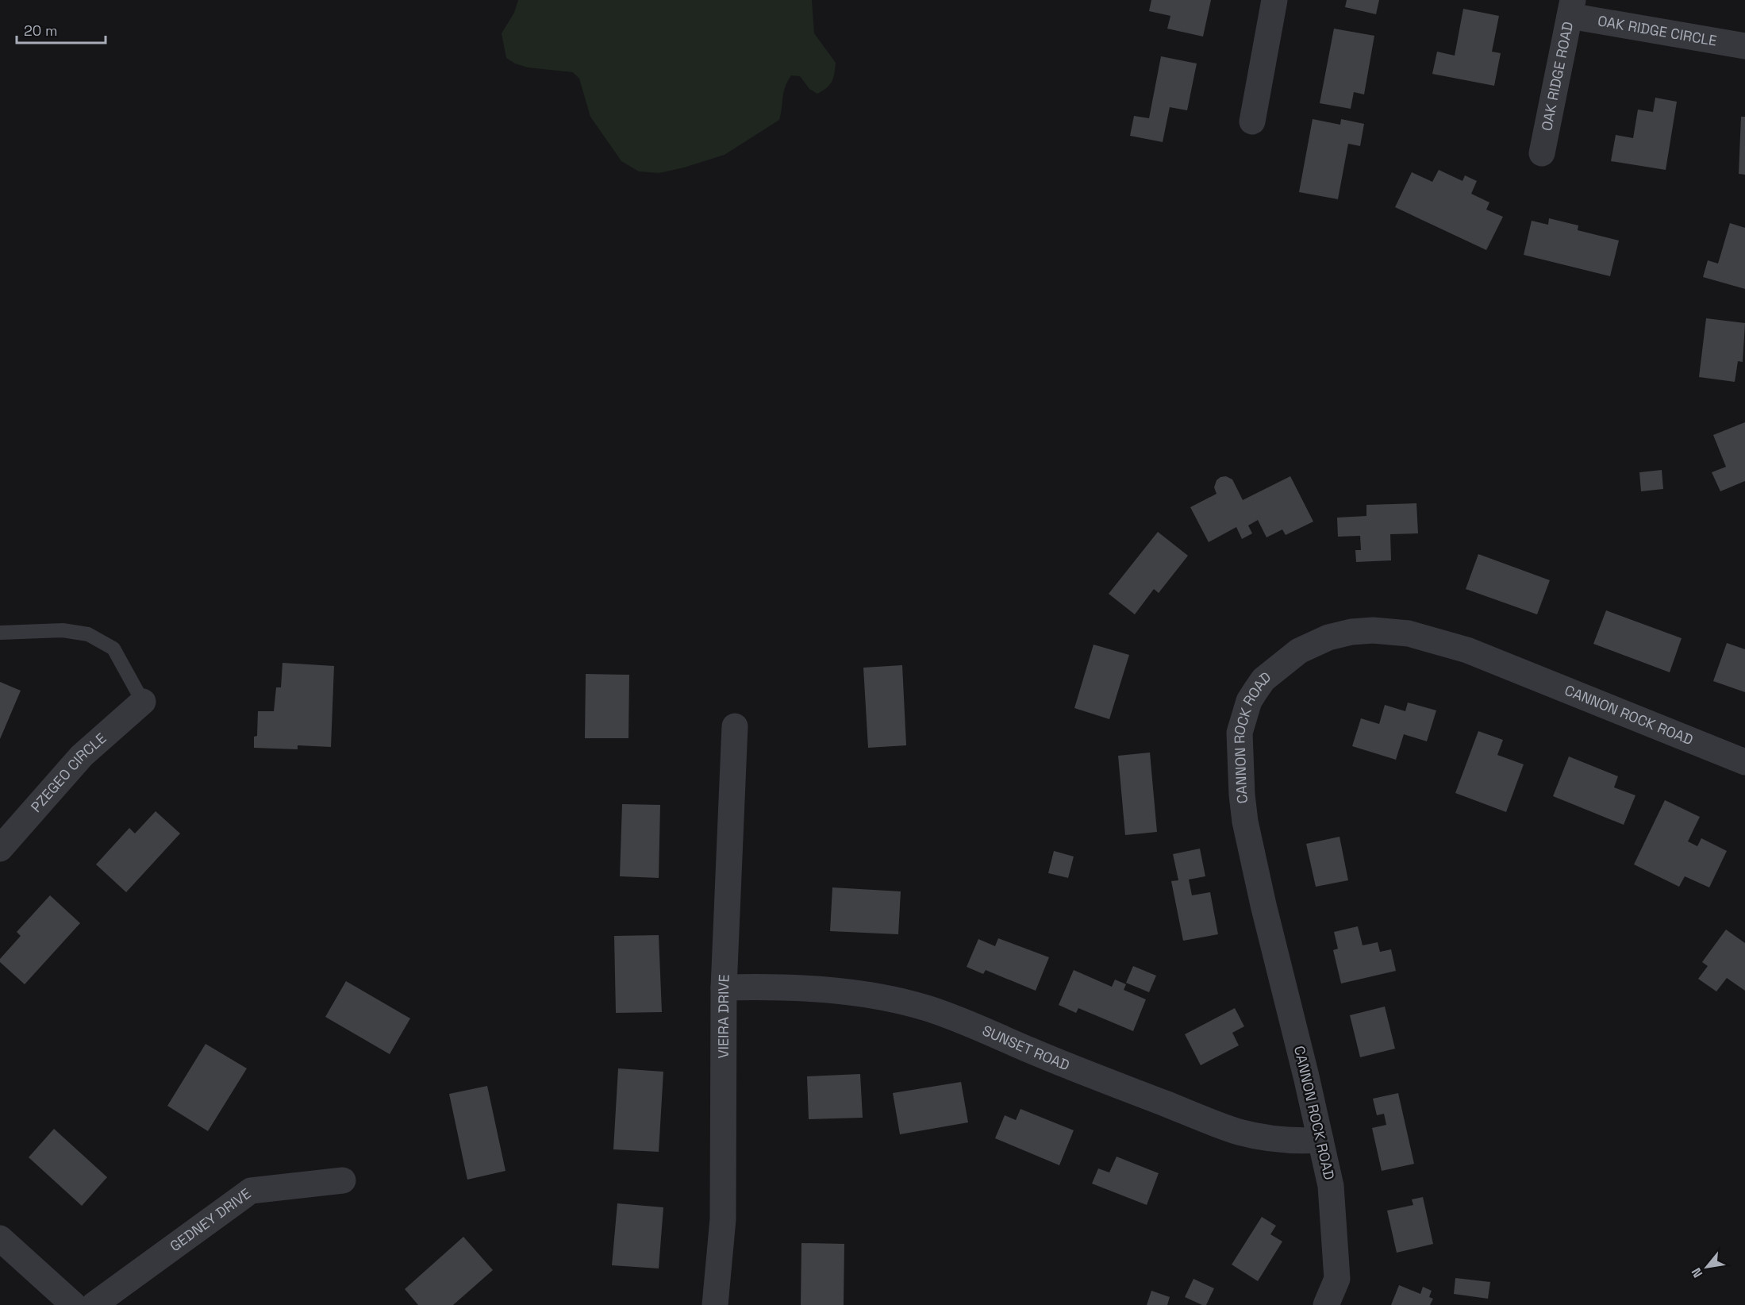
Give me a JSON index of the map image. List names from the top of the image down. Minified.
{"streets":{"street":["OAK RIDGE CIRCLE","OAK RIDGE ROAD","CANNON ROCK ROAD","PZEGEO CIRCLE","VIEIRA DRIVE","SUNSET ROAD","GEDNEY DRIVE"]},"crossings":[["OAK RIDGE CIRCLE","OAK RIDGE ROAD"],["CANNON ROCK ROAD","SUNSET ROAD"],["VIEIRA DRIVE","SUNSET ROAD"]],"scale_bar":"20 m","north":"bottom left"}
